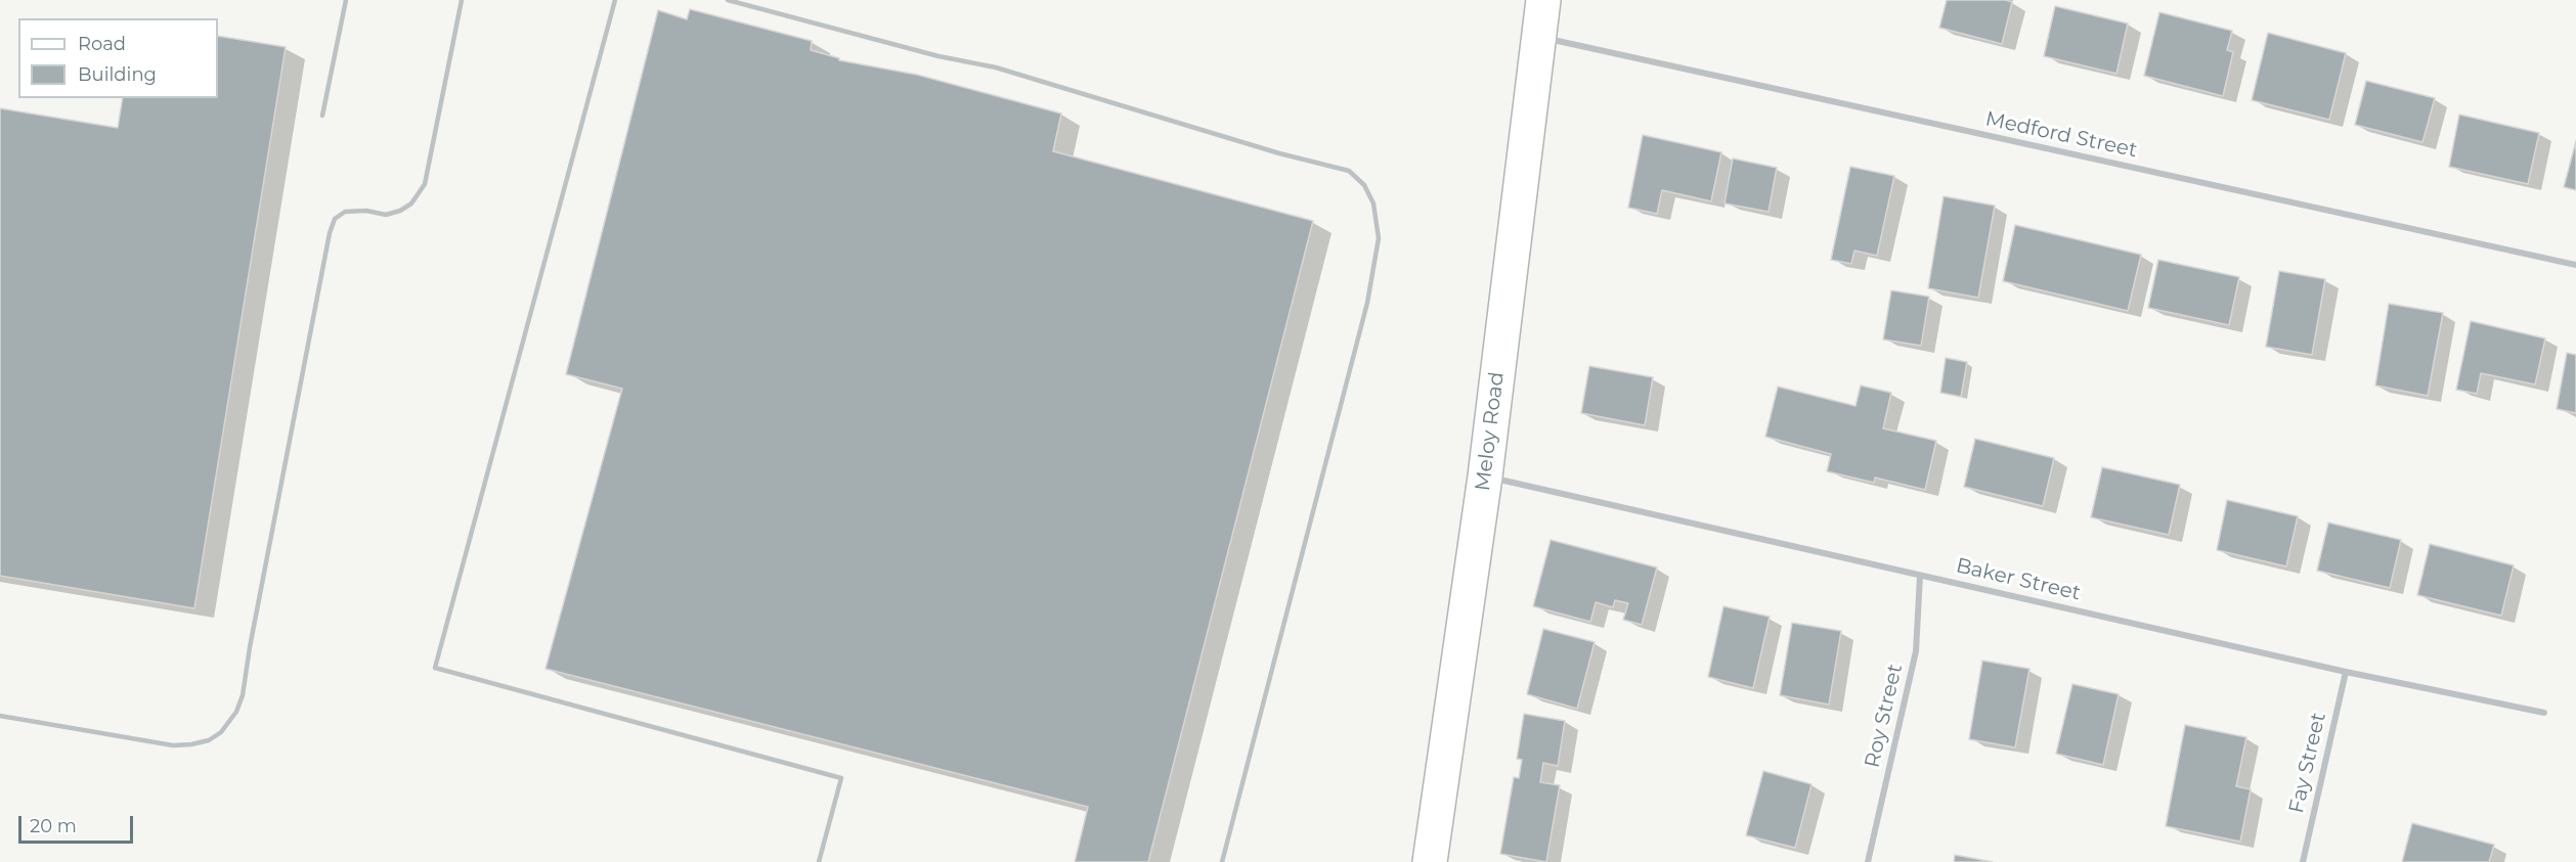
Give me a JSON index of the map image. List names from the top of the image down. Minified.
{"streets":{"main road":["Meloy Road"],"street":["Medford Street","Baker Street","Roy Street","Fay Street"]},"crossings":[["Medford Street","Meloy Road"],["Meloy Road","Baker Street"],["Baker Street","Roy Street"],["Baker Street","Fay Street"]],"legend":["Road","Building"],"scale_bar":"20 m"}
